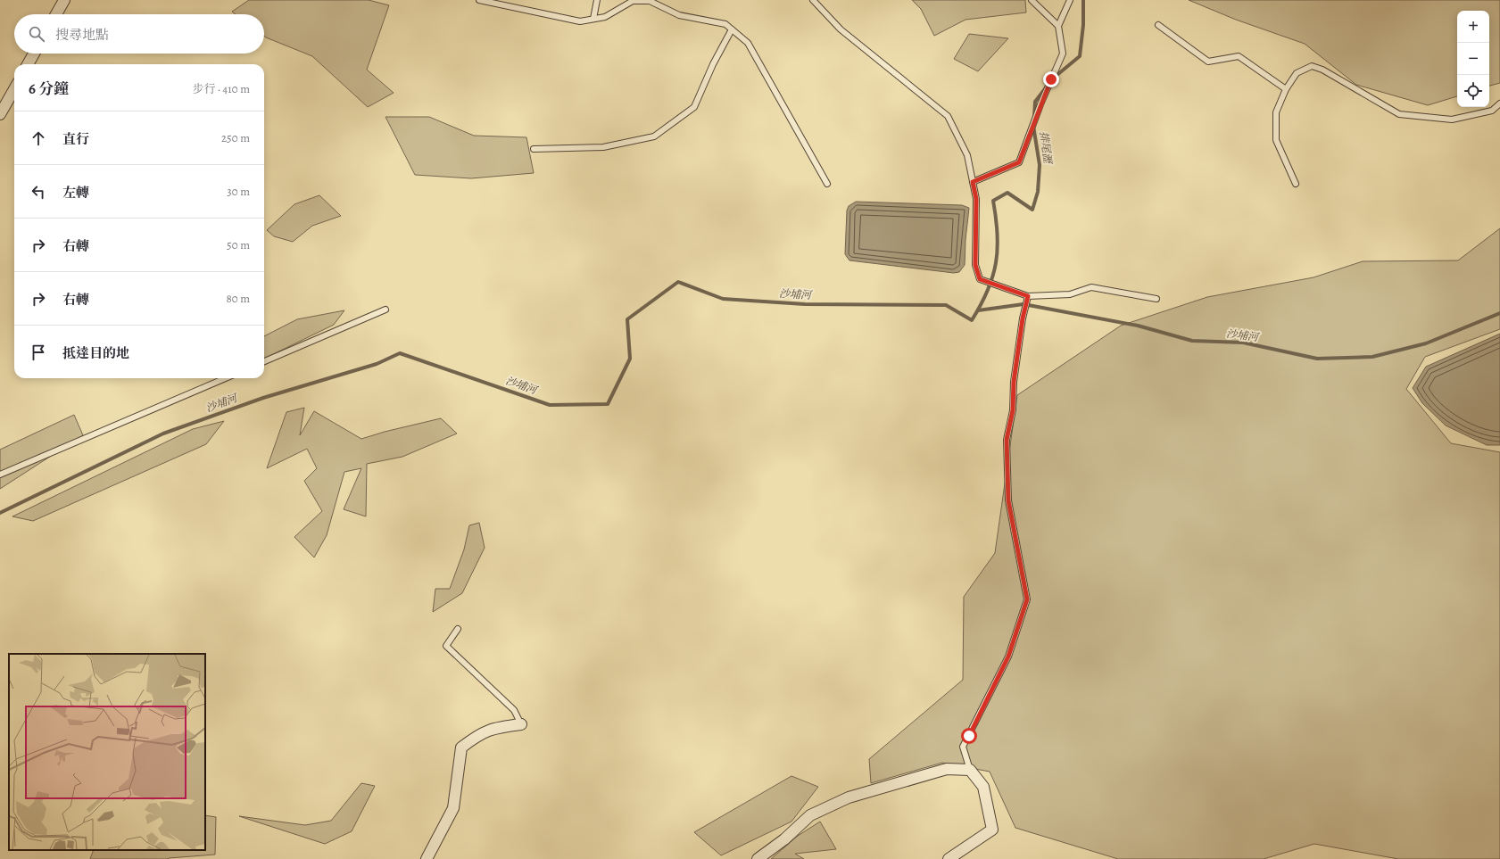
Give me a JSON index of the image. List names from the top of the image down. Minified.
{"water":["排尾瀝","沙埔河"],"page":{"map_buttons":["+","−"],"search":"搜尋地點","heading":["6 分鐘","步行 · 410 m"],"list":[["直行","250 m"],["左轉","30 m"],["右轉","50 m"],["右轉","80 m"],"抵達目的地"]}}
